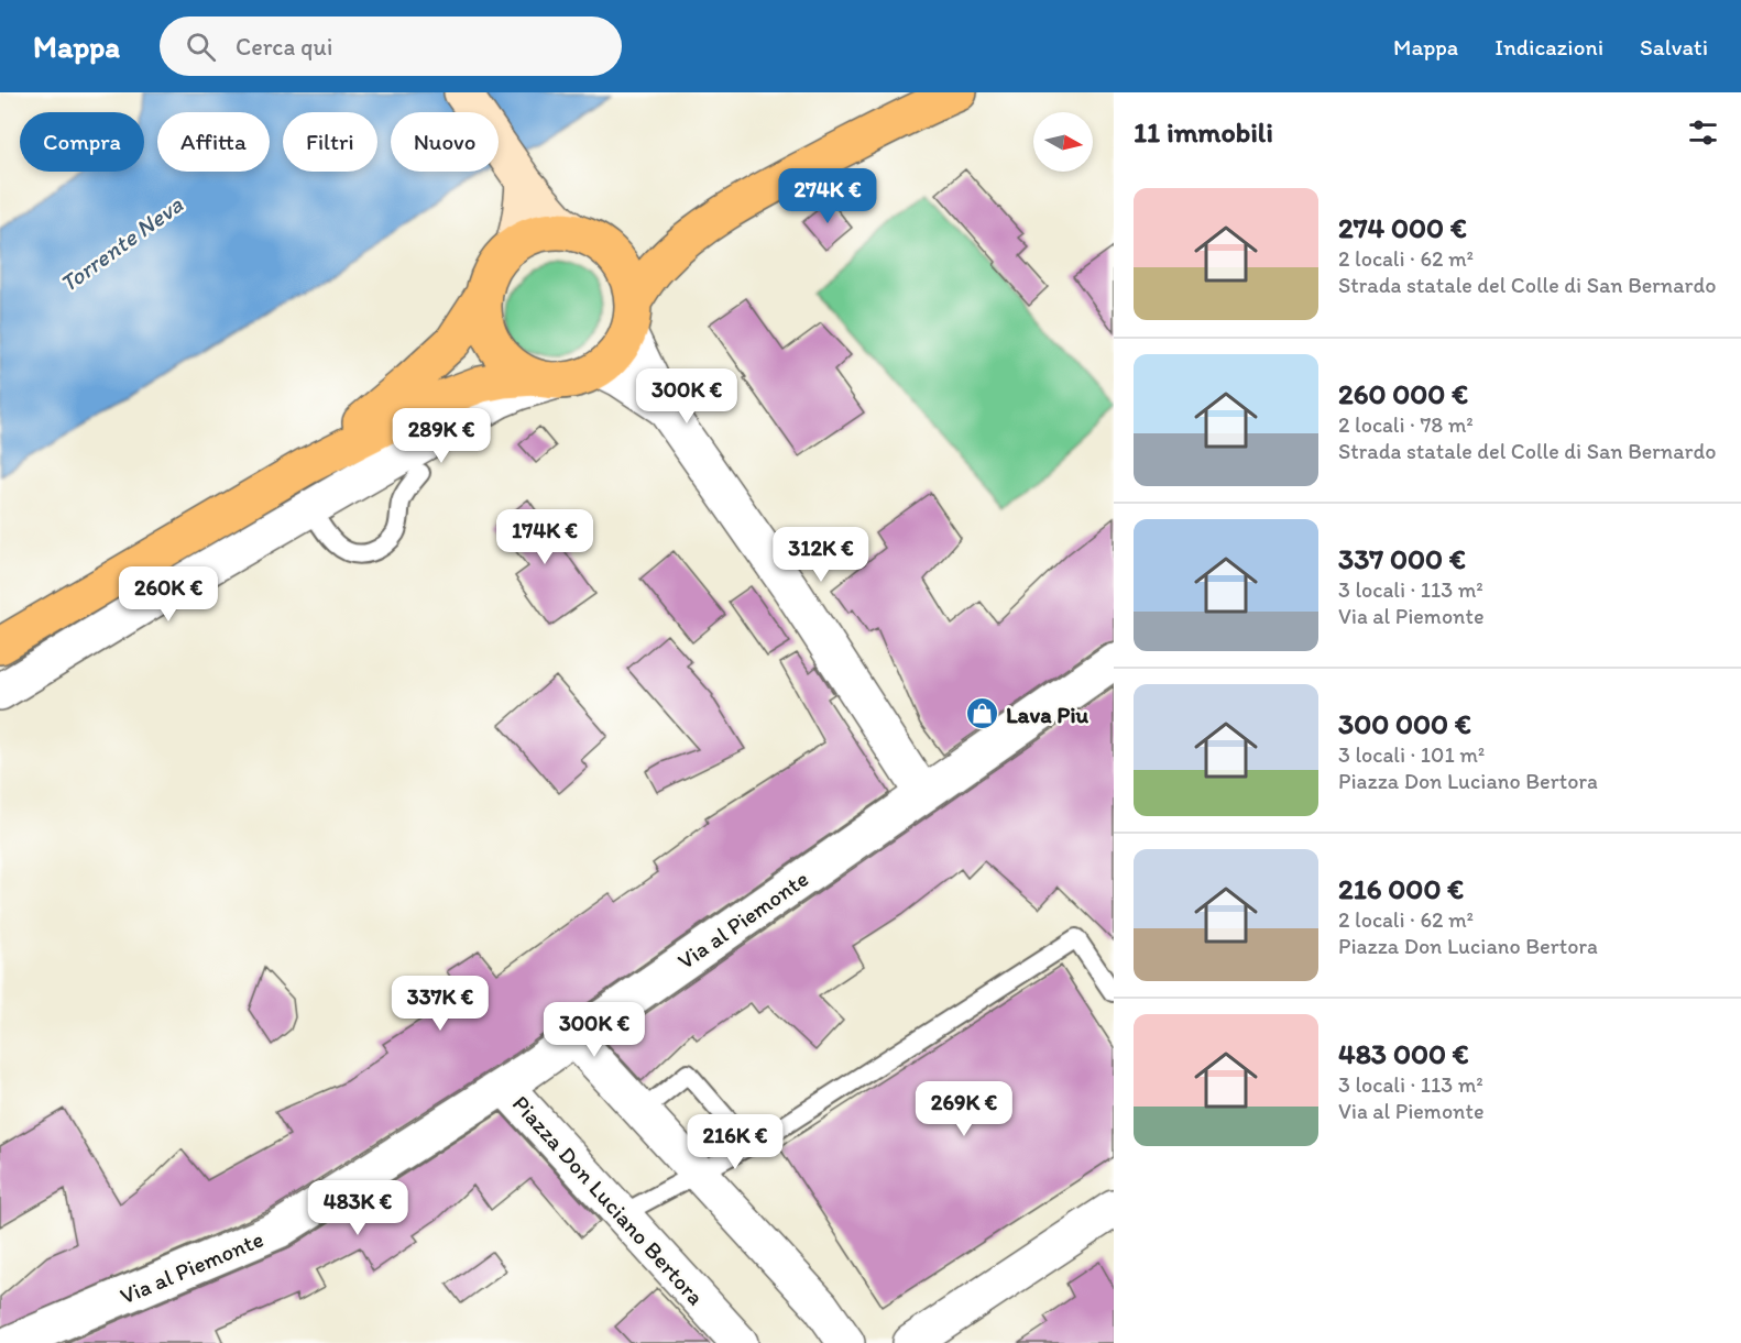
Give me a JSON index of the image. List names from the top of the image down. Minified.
{"streets":{"street":["Via al Piemonte","Piazza Don Luciano Bertora"]},"crossings":[["Via al Piemonte","Piazza Don Luciano Bertora"]],"water":["Torrente Neva"],"places":{"shop":["Lava Piu"]},"north":"right","page":{"header":"Mappa","search":"Cerca qui","nav":["Mappa","Indicazioni","Salvati"],"heading":"11 immobili","chip":["Compra","Affitta","Filtri","Nuovo"],"price":["274K €","300K €","289K €","174K €","312K €","260K €","337K €","300K €","269K €","216K €","483K €"],"list":[{"name":"274 000 €","note":"2 locali · 62 m² · Strada statale del Colle di San Bernardo"},{"name":"260 000 €","note":"2 locali · 78 m² · Strada statale del Colle di San Bernardo"},{"name":"337 000 €","note":"3 locali · 113 m² · Via al Piemonte"},{"name":"300 000 €","note":"3 locali · 101 m² · Piazza Don Luciano Bertora"},{"name":"216 000 €","note":"2 locali · 62 m² · Piazza Don Luciano Bertora"},{"name":"483 000 €","note":"3 locali · 113 m² · Via al Piemonte"}]}}
